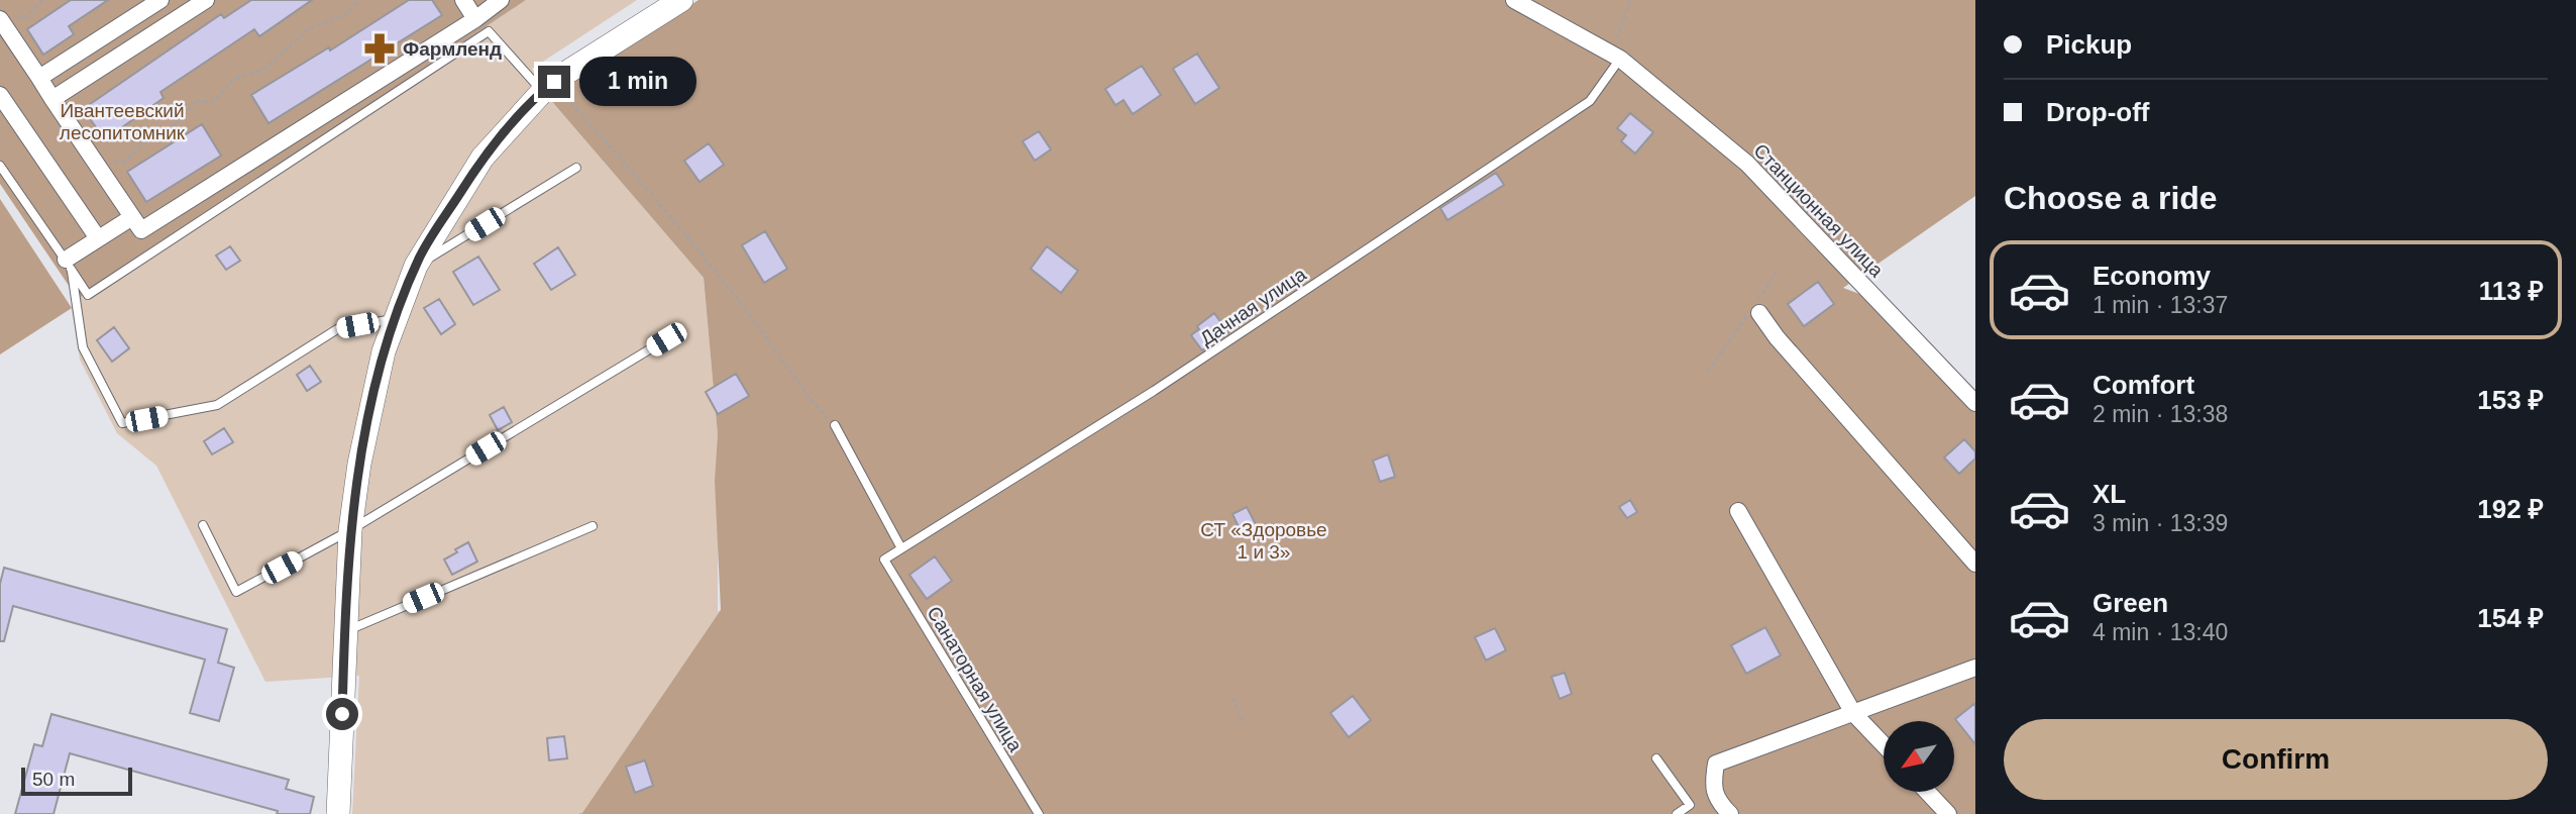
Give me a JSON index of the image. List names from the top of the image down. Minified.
{"streets":{"street":["Станционная улица"],"lane":["Дачная улица","Санаторная улица"]},"crossings":[["Станционная улица","Дачная улица"],["Дачная улица","Санаторная улица"]],"parks":["Ивантеевский лесопитомник","СТ «Здоровье 1 и 3»"],"places":{"pharmacy":["Фармленд"]},"scale_bar":"50 m","north":"bottom left","page":{"banner":["Pickup","Drop-off"],"bubble":"1 min","heading":"Choose a ride","list":[{"name":"Economy","note":"1 min · 13:37","value":"113 ₽"},{"name":"Comfort","note":"2 min · 13:38","value":"153 ₽"},{"name":"XL","note":"3 min · 13:39","value":"192 ₽"},{"name":"Green","note":"4 min · 13:40","value":"154 ₽"}],"buttons":"Confirm","scale":"50 m"}}
